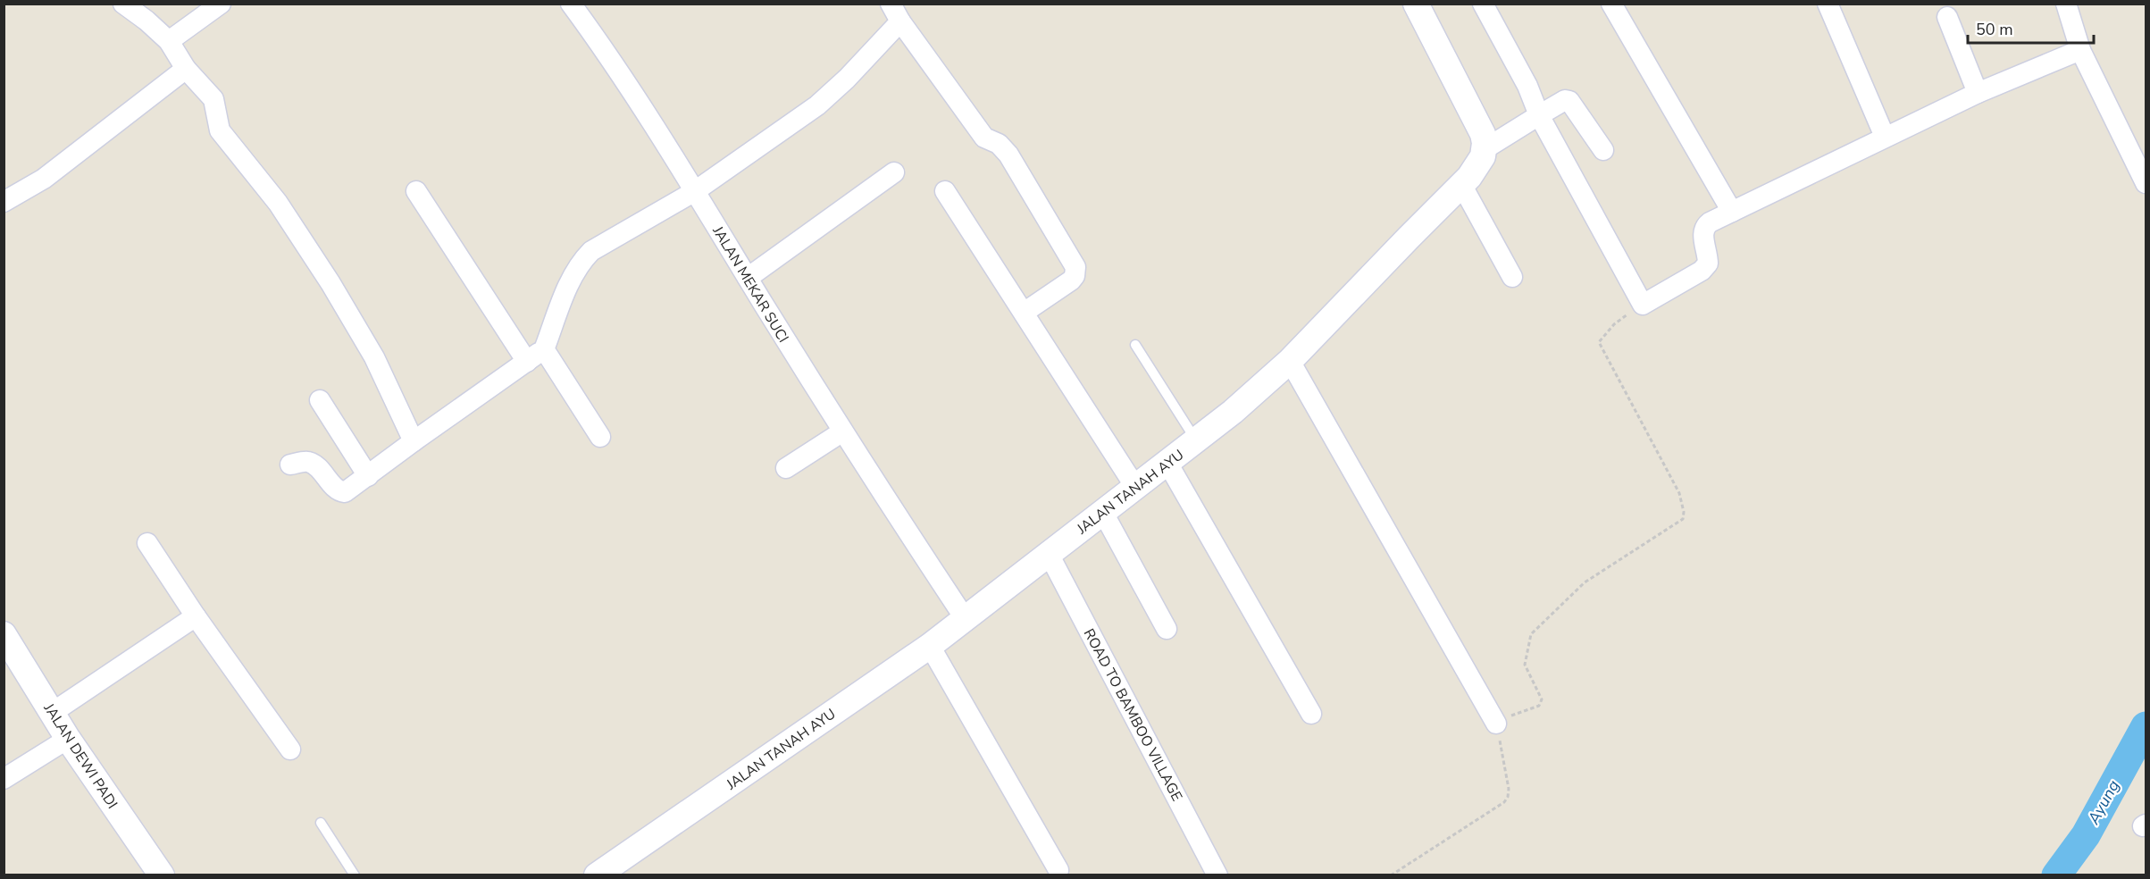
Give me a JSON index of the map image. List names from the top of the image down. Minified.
{"streets":{"street":["JALAN MEKAR SUCI","JALAN TANAH AYU","ROAD TO BAMBOO VILLAGE","JALAN DEWI PADI"]},"crossings":[["JALAN MEKAR SUCI","JALAN TANAH AYU"],["JALAN TANAH AYU","ROAD TO BAMBOO VILLAGE"]],"water":["Ayung"],"scale_bar":"50 m"}
